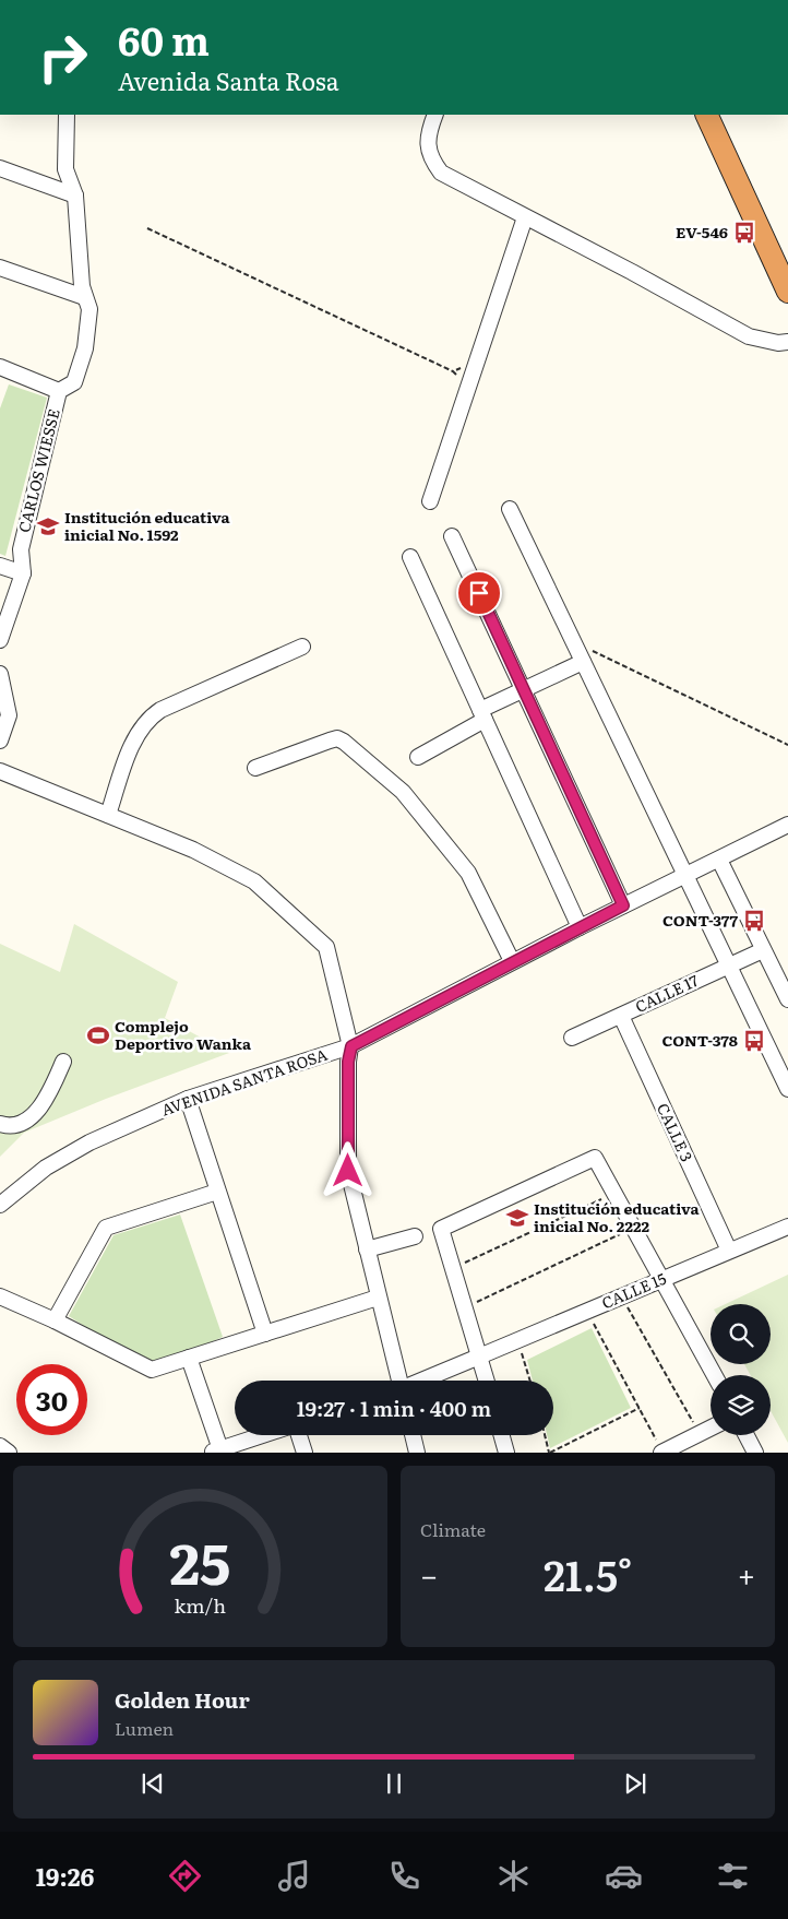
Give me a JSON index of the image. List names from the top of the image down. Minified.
{"streets":{"street":["CARLOS WIESSE","CALLE 17","AVENIDA SANTA ROSA","CALLE 3","CALLE 15"]},"crossings":[["CALLE 17","CALLE 3"],["CALLE 3","CALLE 15"]],"places":{"bus stop":["EV-546","CONT-377","CONT-378"],"school or university":["Institución educativa inicial No. 1592","Institución educativa inicial No. 2222"],"sports":["Complejo Deportivo Wanka"]},"page":{"turn":["60 m","Avenida Santa Rosa"],"limit":"30","trip":"19:27 · 1 min · 400 m","tile":"Climate","heat":["−","21.5°","+"],"song":["Golden Hour","Lumen"],"tabs":"19:26","gauge":["25","km/h"]}}
